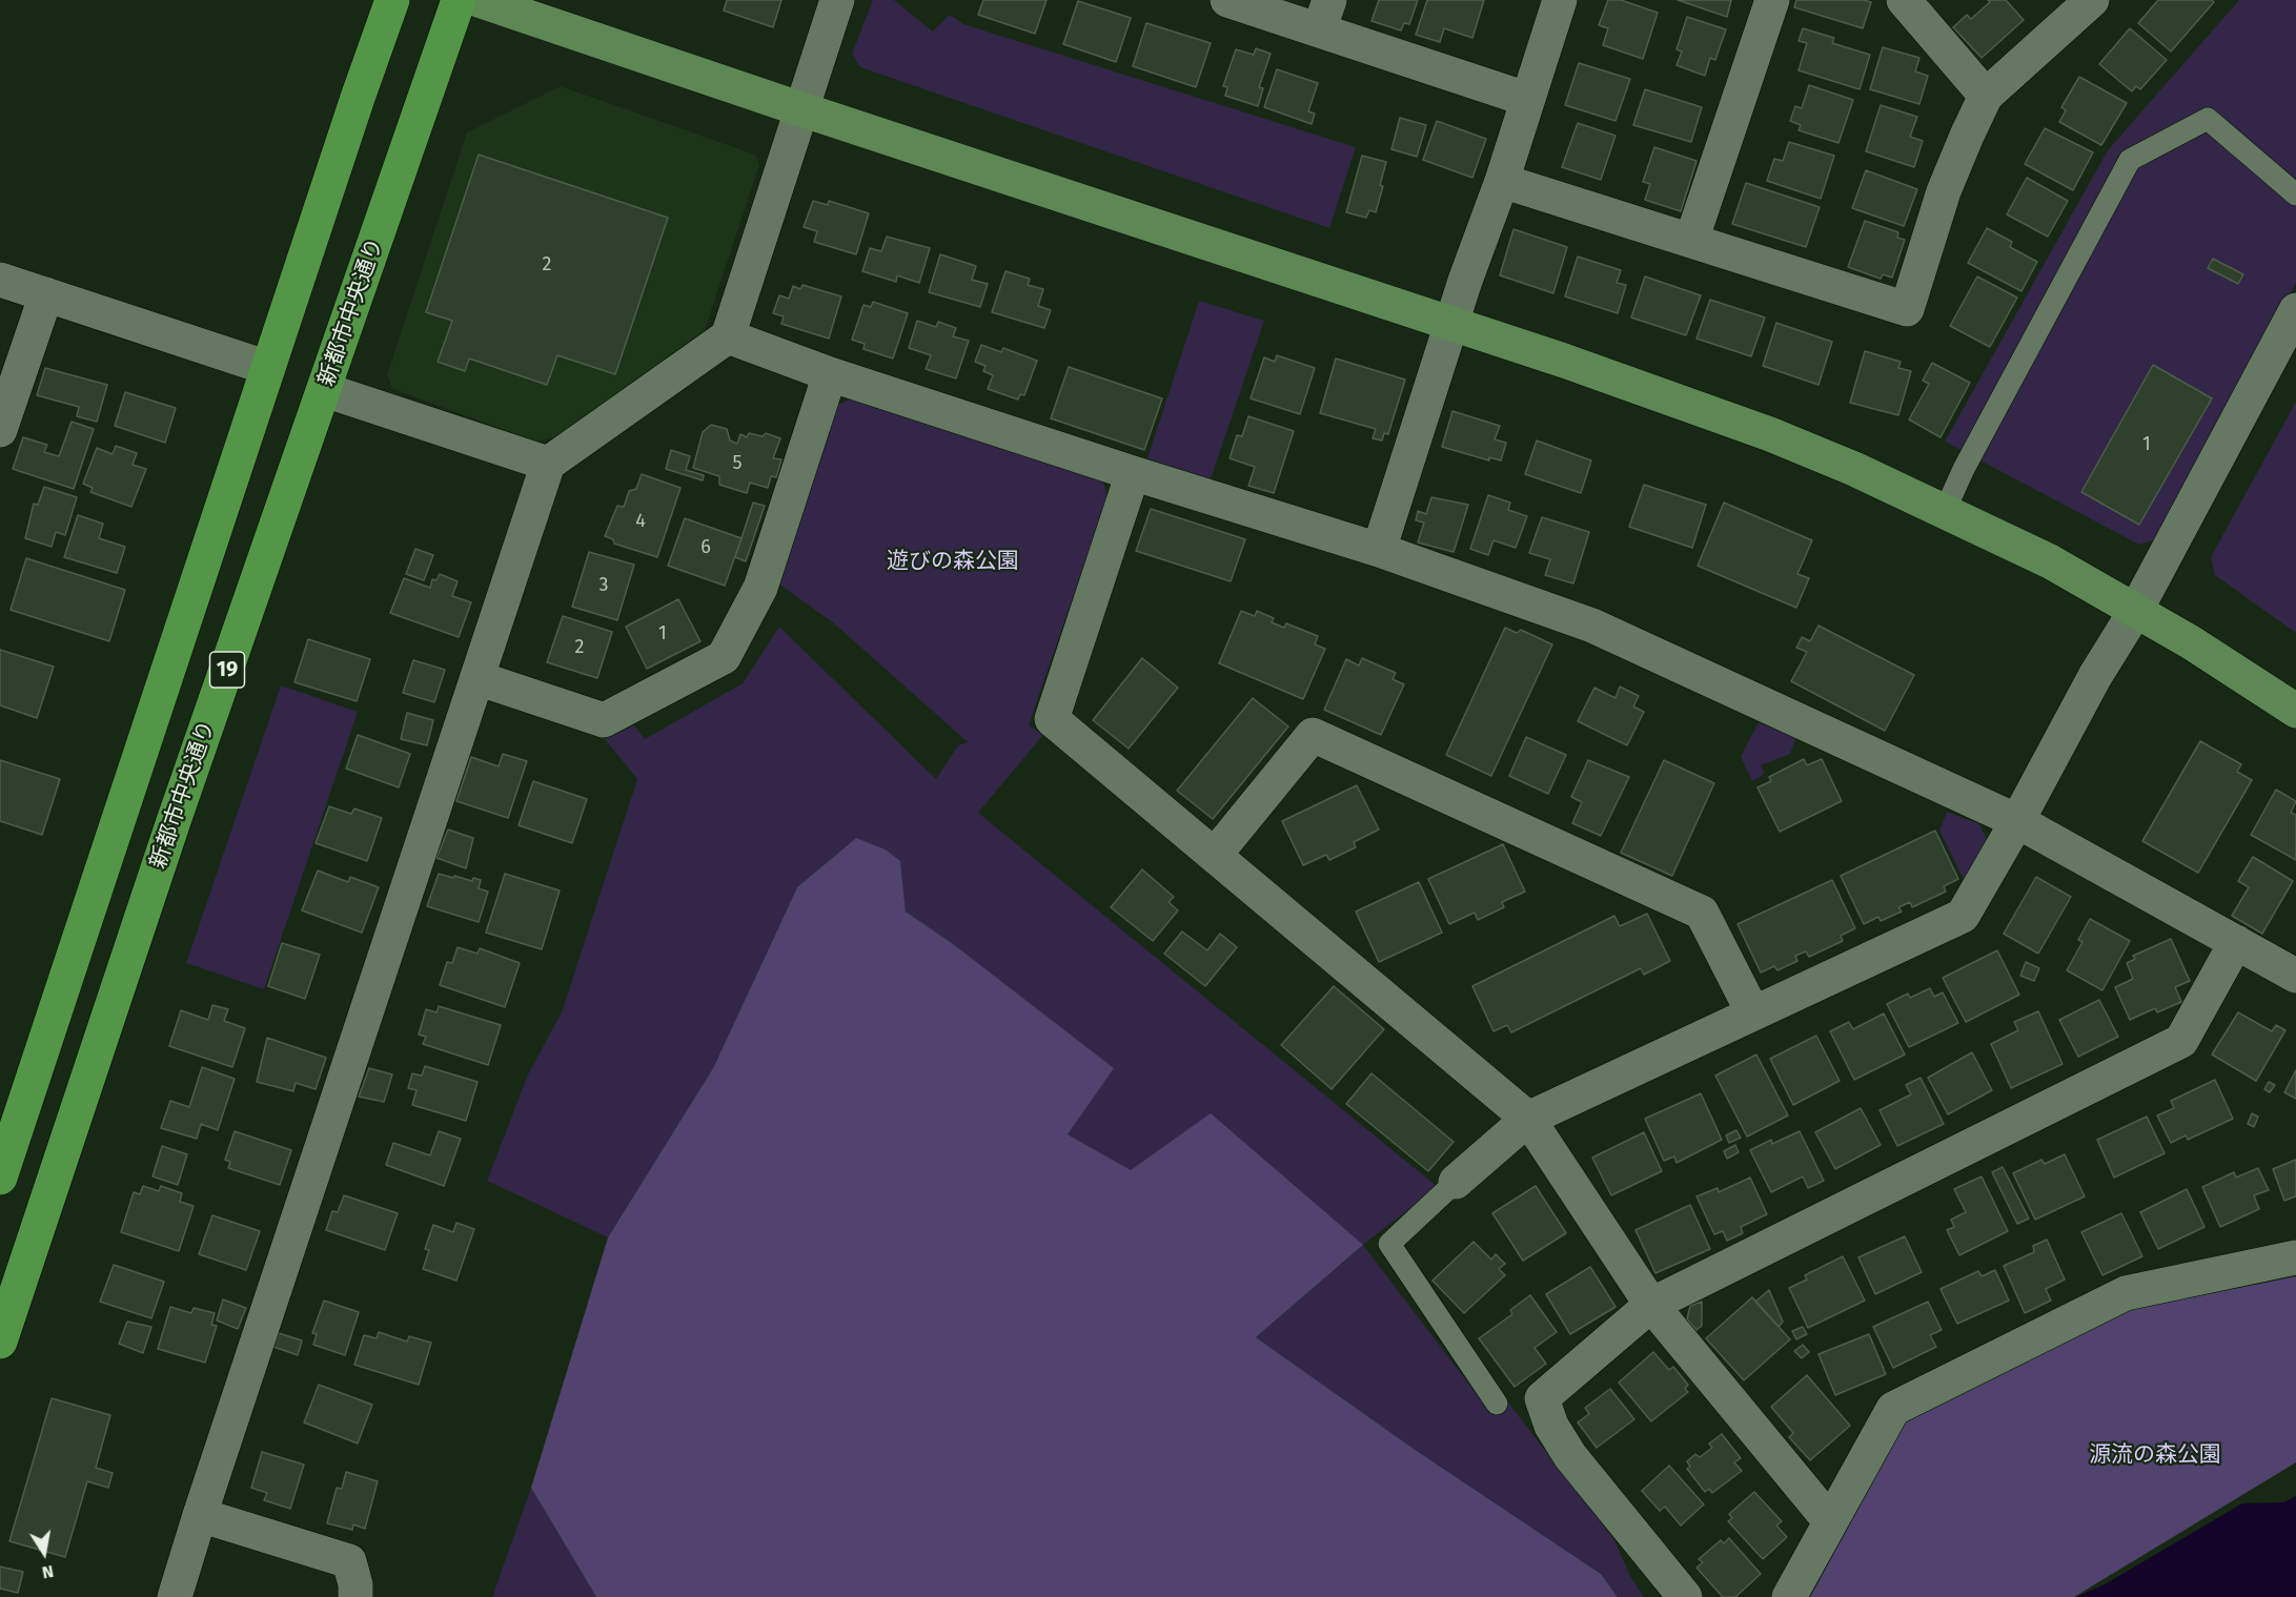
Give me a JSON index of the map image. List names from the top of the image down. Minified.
{"streets":{"main road":["新都市中央通り","19"]},"parks":["遊びの森公園","源流の森公園"],"house_numbers":["2","1","5","4","6","3","1","2"],"north":"bottom"}
